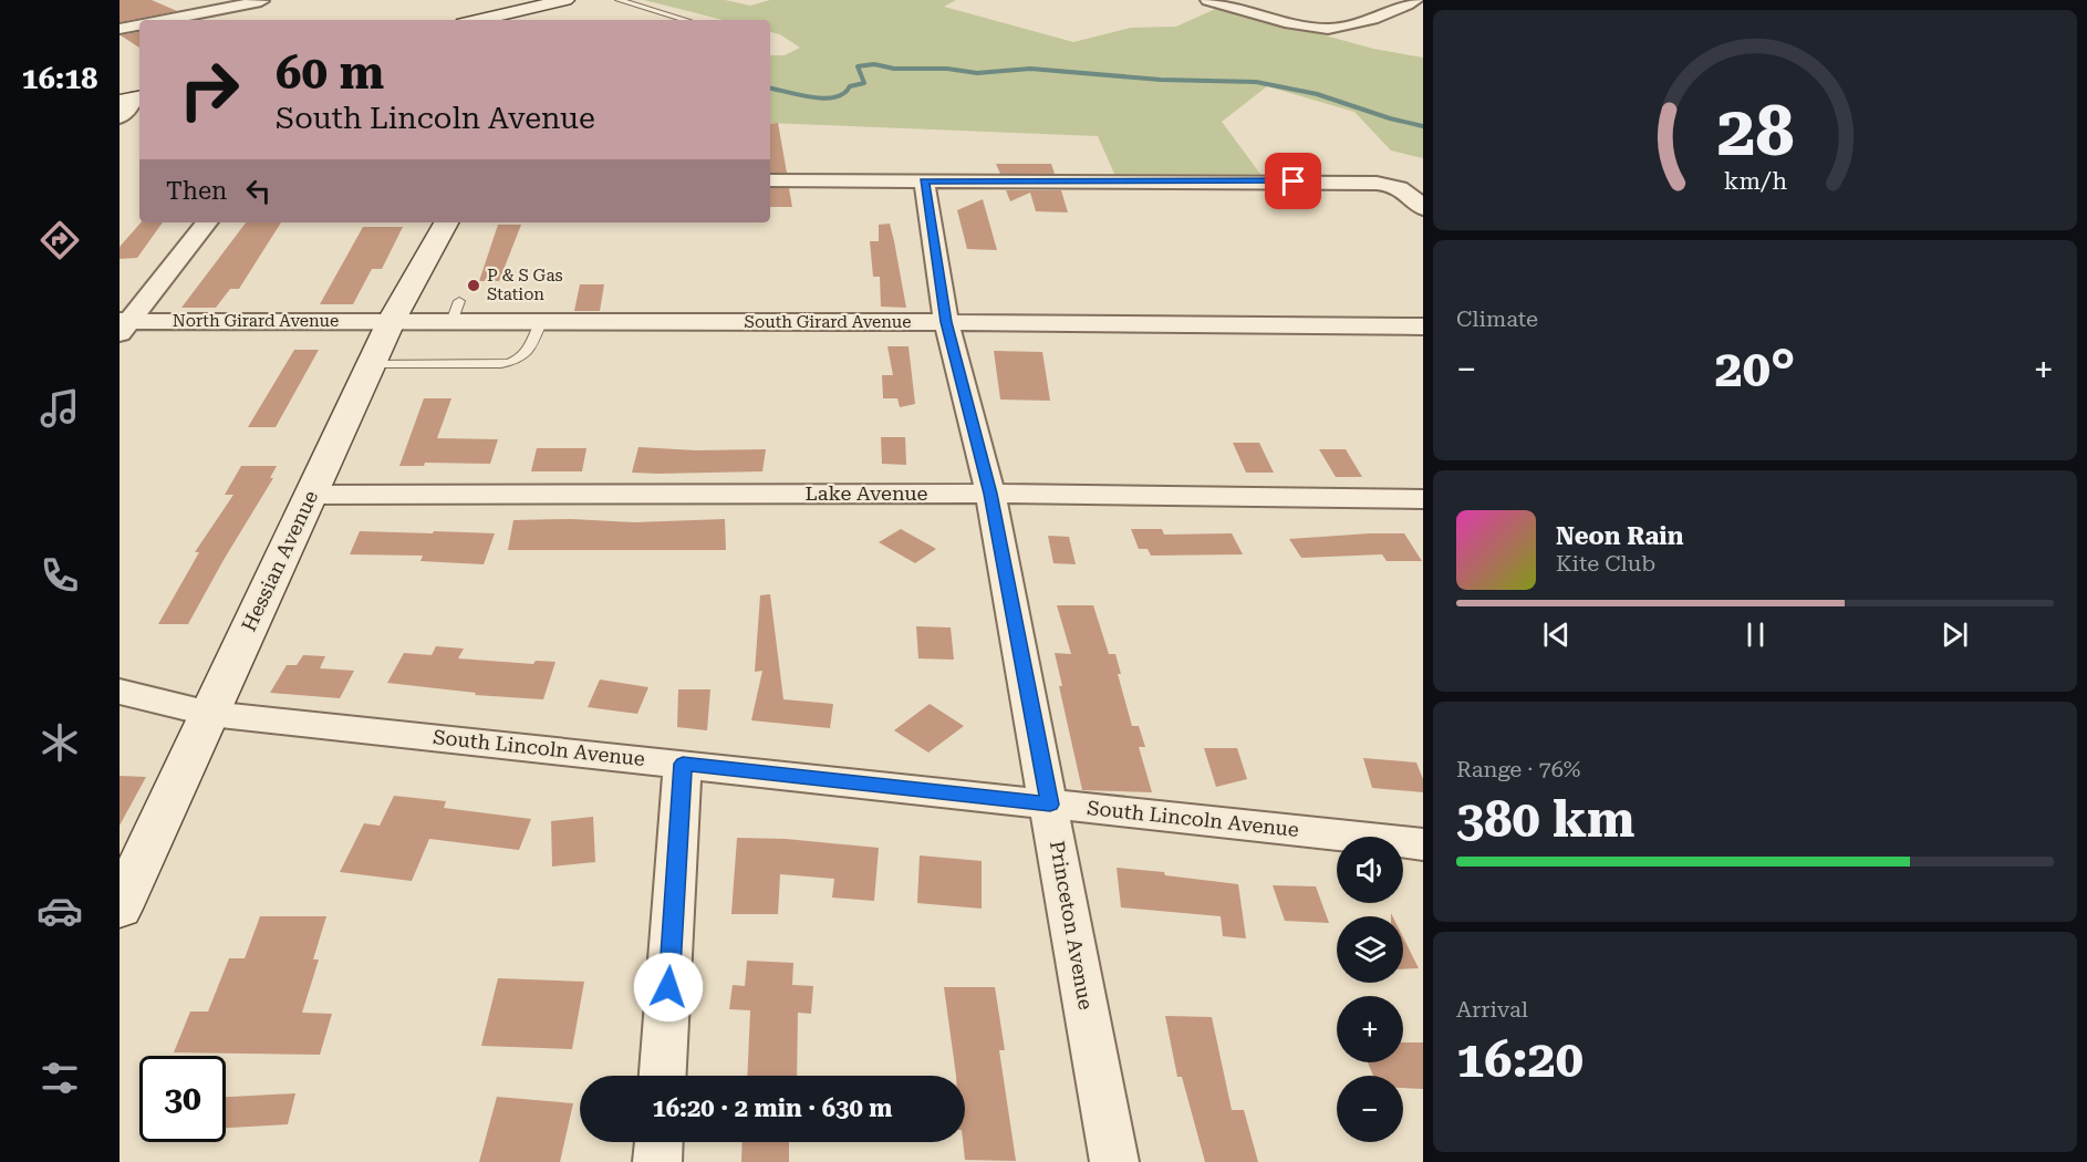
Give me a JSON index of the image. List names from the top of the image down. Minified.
{"streets":{"main road":["Hessian Avenue"],"street":["North Girard Avenue","South Girard Avenue","Lake Avenue","South Lincoln Avenue","Princeton Avenue"]},"crossings":[["North Girard Avenue","South Girard Avenue"],["North Girard Avenue","Hessian Avenue"],["South Girard Avenue","Hessian Avenue"],["South Girard Avenue","Princeton Avenue"],["Lake Avenue","Hessian Avenue"],["Lake Avenue","Princeton Avenue"],["Hessian Avenue","South Lincoln Avenue"],["South Lincoln Avenue","Princeton Avenue"]],"places":["P & S Gas Station"],"page":{"tabs":"16:18","turn":["60 m","South Lincoln Avenue"],"then":"Then","tile":["Climate",["Range · 76%","380 km"],["Arrival","16:20"]],"heat":["−","20°","+"],"song":["Neon Rain","Kite Club"],"map_buttons":["+","−"],"limit":"30","trip":"16:20 · 2 min · 630 m","gauge":["28","km/h"]}}
